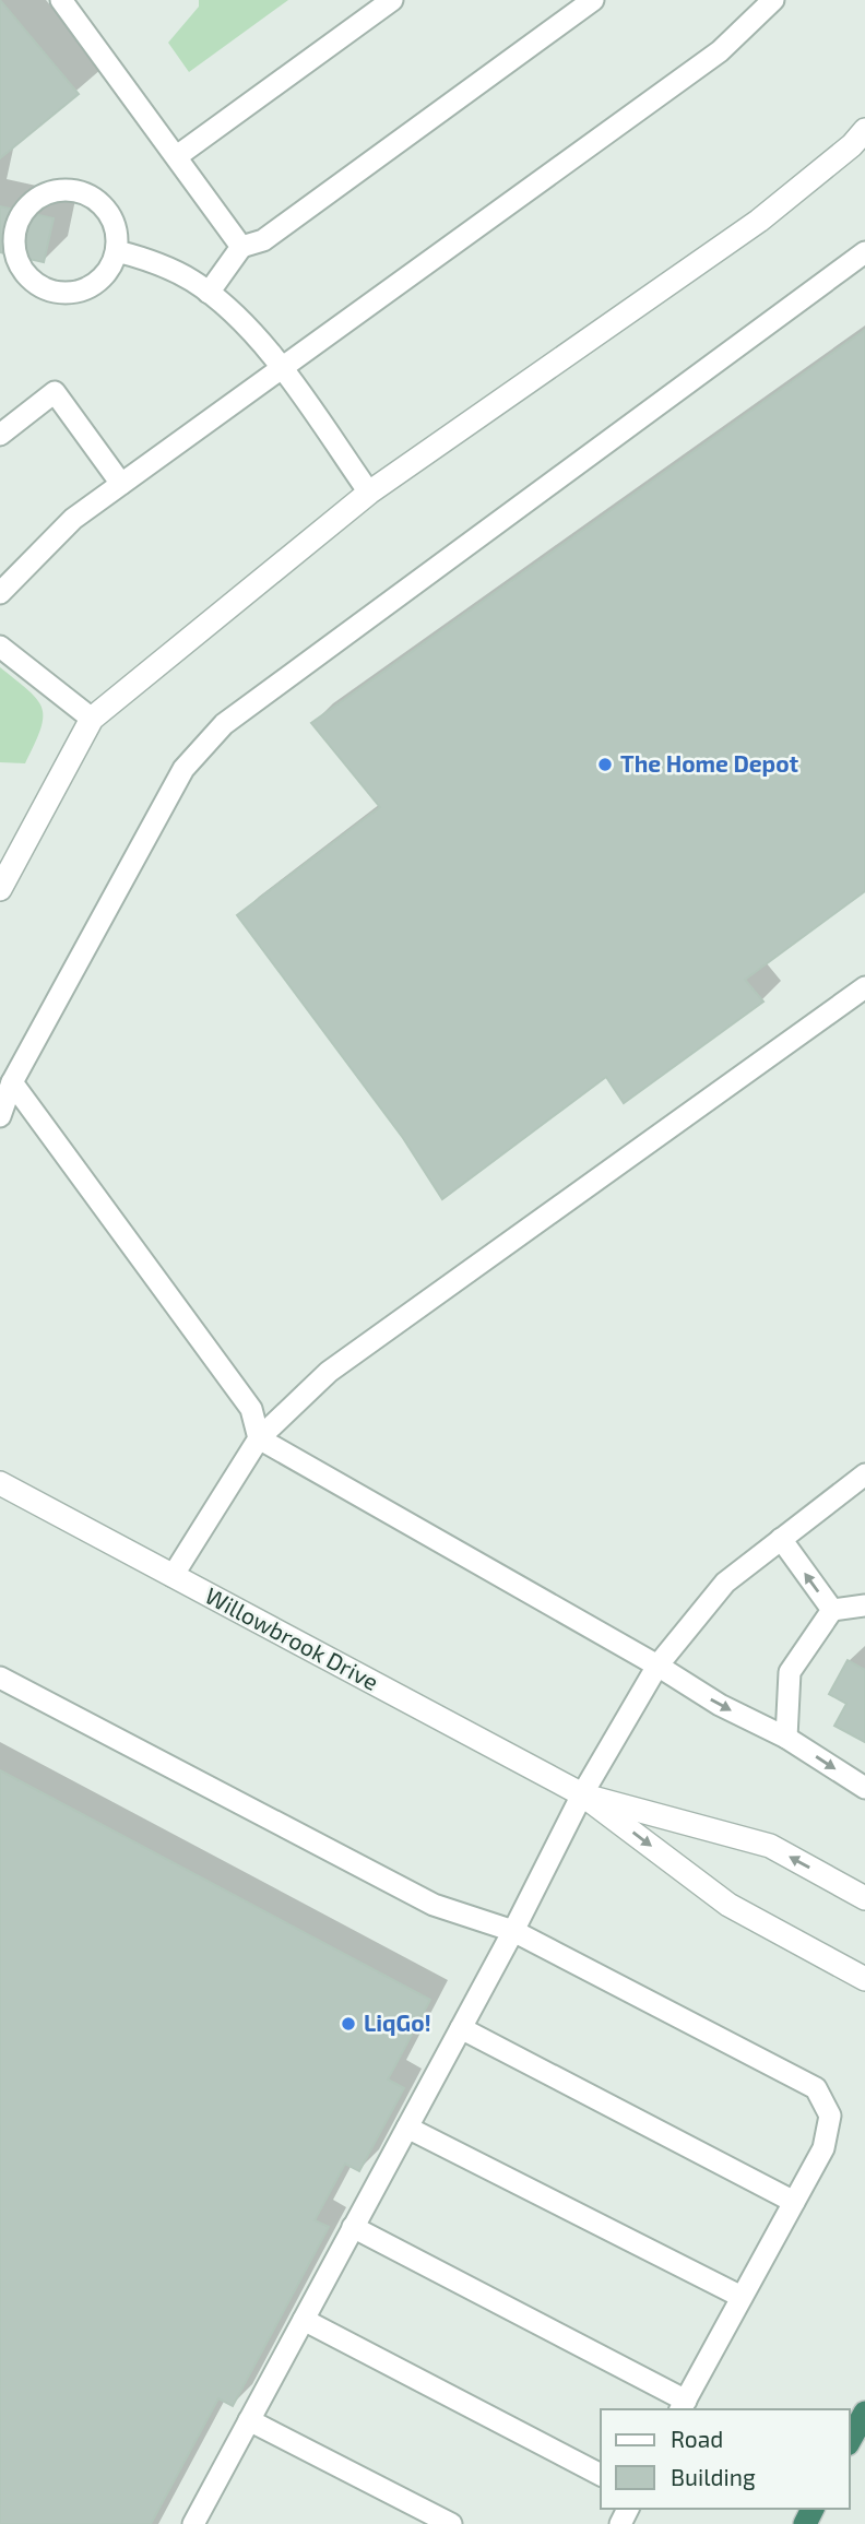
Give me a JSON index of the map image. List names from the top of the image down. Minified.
{"streets":{"street":["Willowbrook Drive"]},"places":["The Home Depot","LiqGo!"],"legend":["Road","Building"]}
